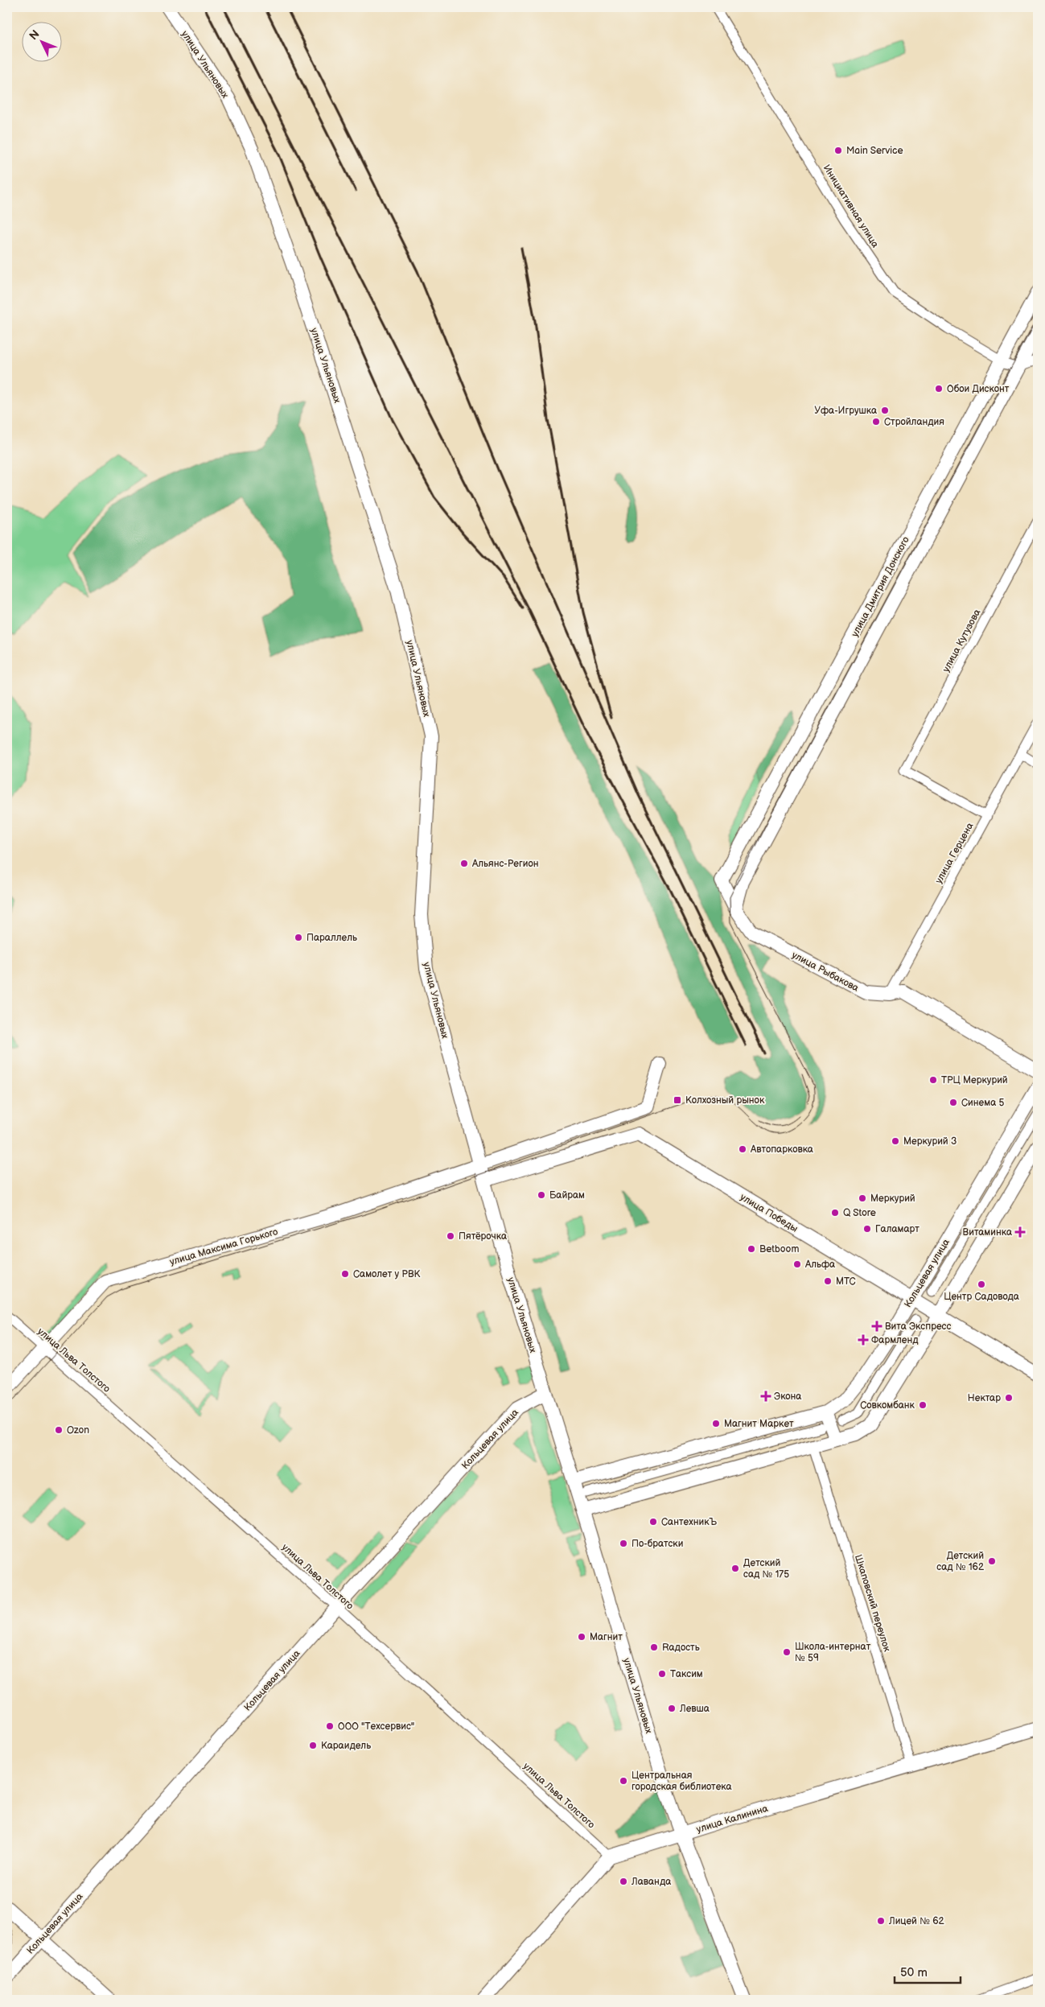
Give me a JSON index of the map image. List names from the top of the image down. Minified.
{"streets":{"street":["улица Ульяновых","Инициативная улица","улица Дмитрия Донского","улица Кутузова","улица Герцена","улица Рыбакова","улица Победы","улица Максима Горького","Кольцевая улица","улица Льва Толстого","Шкаповский переулок","улица Калинина"]},"crossings":[["улица Ульяновых","улица Победы"],["улица Ульяновых","улица Максима Горького"],["улица Ульяновых","Кольцевая улица"],["улица Ульяновых","улица Калинина"],["Инициативная улица","улица Дмитрия Донского"],["улица Дмитрия Донского","улица Рыбакова"],["улица Кутузова","улица Герцена"],["улица Герцена","улица Рыбакова"],["улица Победы","Кольцевая улица"],["улица Максима Горького","улица Льва Толстого"],["Кольцевая улица","улица Льва Толстого"],["улица Льва Толстого","улица Калинина"],["Шкаповский переулок","улица Калинина"]],"places":{"other":["Main Service","Обои Дисконт","Уфа-Игрушка","Стройландия","Альянс-Регион","Параллель","ТРЦ Меркурий","Синема 5","Меркурий 3","Автопарковка","Байрам","Меркурий","Q Store","Галамарт","Пятёрочка","Betboom","Альфа","Самолет у РВК","МТС","Центр Садовода","Нектар","Совкомбанк","Магнит Маркет","Ozon","СантехникЪ","По-братски","Детский сад № 162","Детский сад № 175","Магнит","Rадость","Школа-интернат № 59","Таксим","Левша","ООО \"Техсервис\"","Караидель","Центральная городская библиотека","Лаванда","Лицей № 62"],"transit":["Колхозный рынок"],"health":["Витаминка","Вита Экспресс","Фармленд","Экона"]},"scale_bar":"50 m","north":"top left"}
